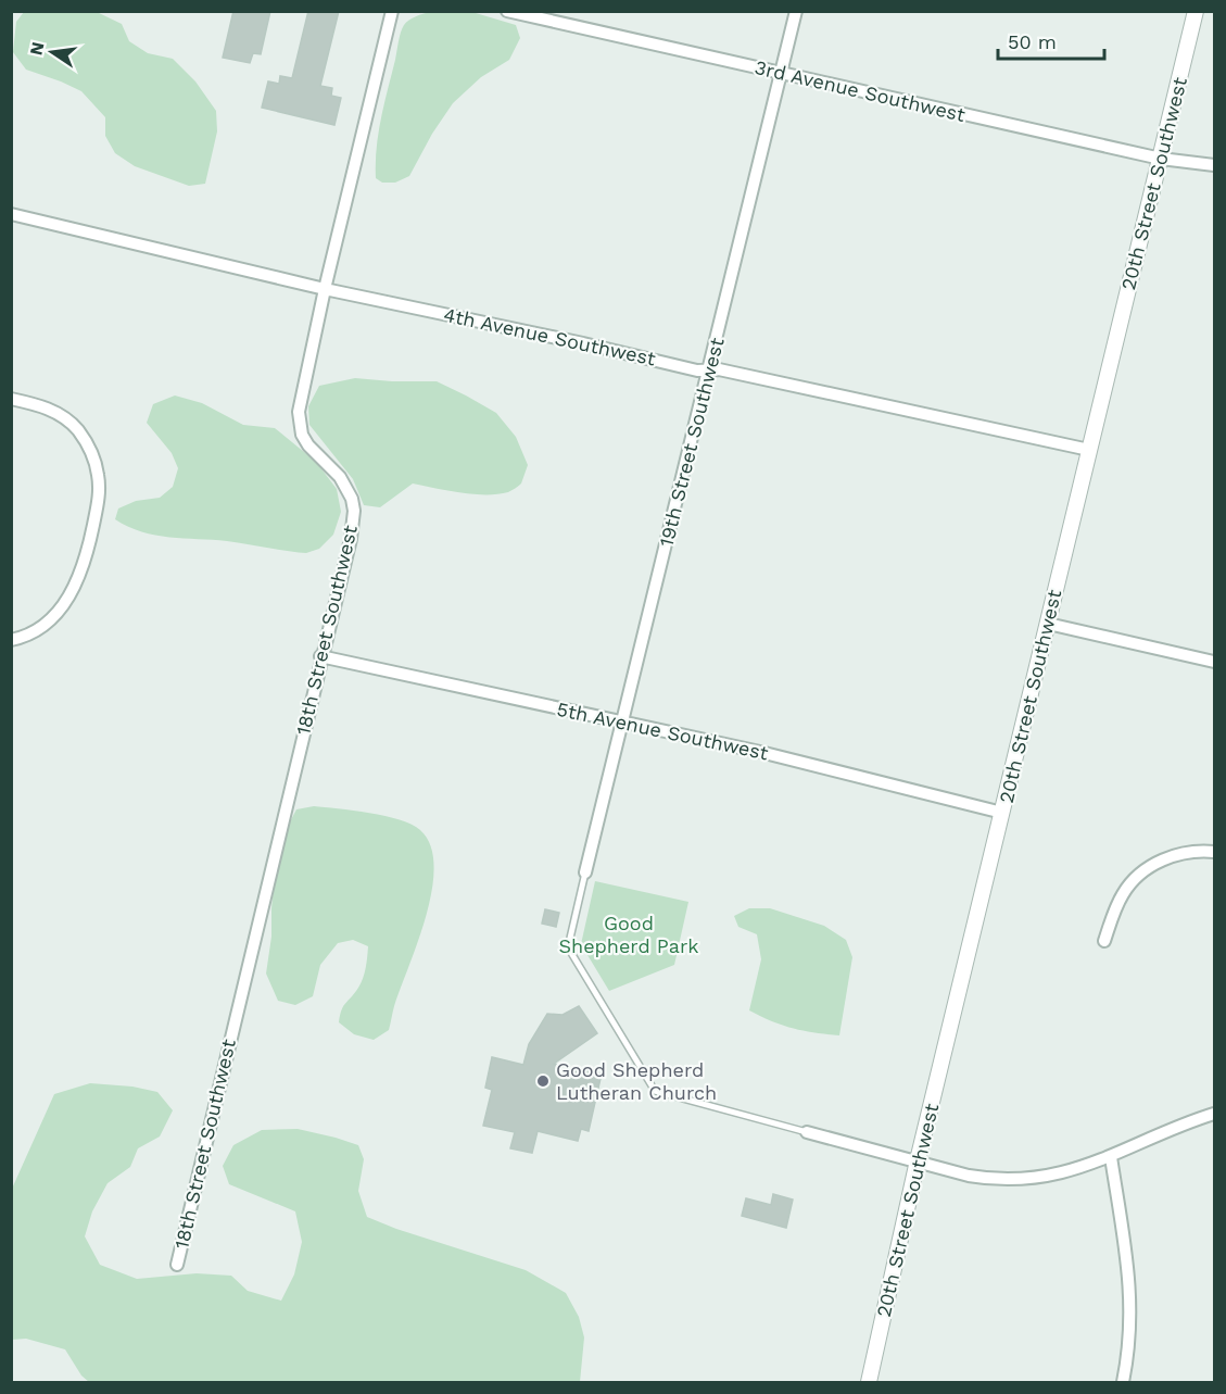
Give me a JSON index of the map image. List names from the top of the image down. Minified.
{"streets":{"street":["3rd Avenue Southwest","20th Street Southwest","4th Avenue Southwest","19th Street Southwest","18th Street Southwest","5th Avenue Southwest"]},"crossings":[["3rd Avenue Southwest","20th Street Southwest"],["3rd Avenue Southwest","19th Street Southwest"],["20th Street Southwest","4th Avenue Southwest"],["20th Street Southwest","5th Avenue Southwest"],["4th Avenue Southwest","19th Street Southwest"],["4th Avenue Southwest","18th Street Southwest"],["19th Street Southwest","5th Avenue Southwest"],["18th Street Southwest","5th Avenue Southwest"]],"parks":["Good Shepherd Park"],"places":["Good Shepherd Lutheran Church"],"scale_bar":"50 m","north":"left"}
